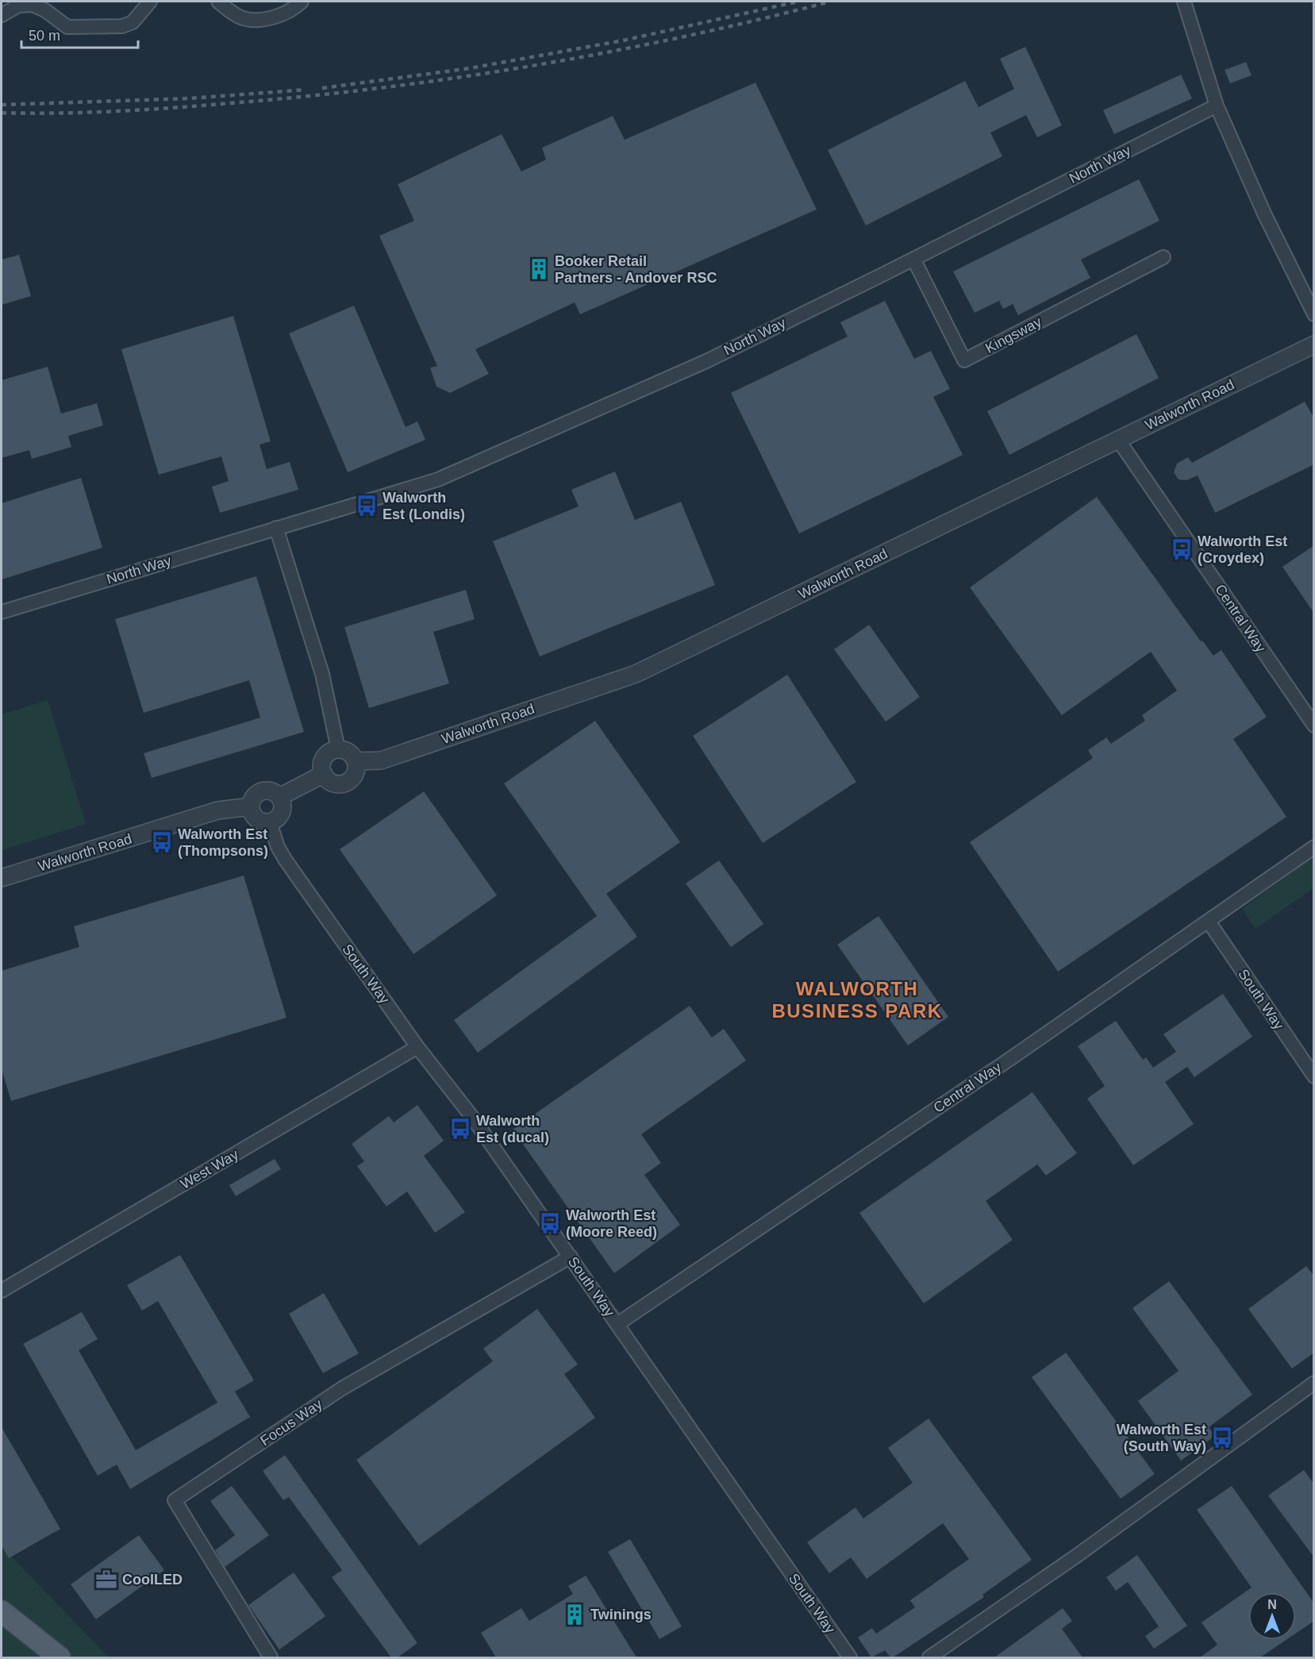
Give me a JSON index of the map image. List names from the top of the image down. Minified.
{"streets":{"street":["North Way","Kingsway","Walworth Road","Central Way","South Way","West Way","Focus Way"]},"crossings":[["North Way","Kingsway"],["Walworth Road","Central Way"],["Walworth Road","South Way"],["Central Way","South Way"],["South Way","West Way"],["South Way","Focus Way"]],"districts":["WALWORTH BUSINESS PARK"],"places":{"building":["Booker Retail Partners - Andover RSC","Twinings"],"bus stop":["Walworth Est (Londis)","Walworth Est (Croydex)","Walworth Est (Thompsons)","Walworth Est (ducal)","Walworth Est (Moore Reed)","Walworth Est (South Way)"],"office":["CoolLED"]},"scale_bar":"50 m","north":"top"}
